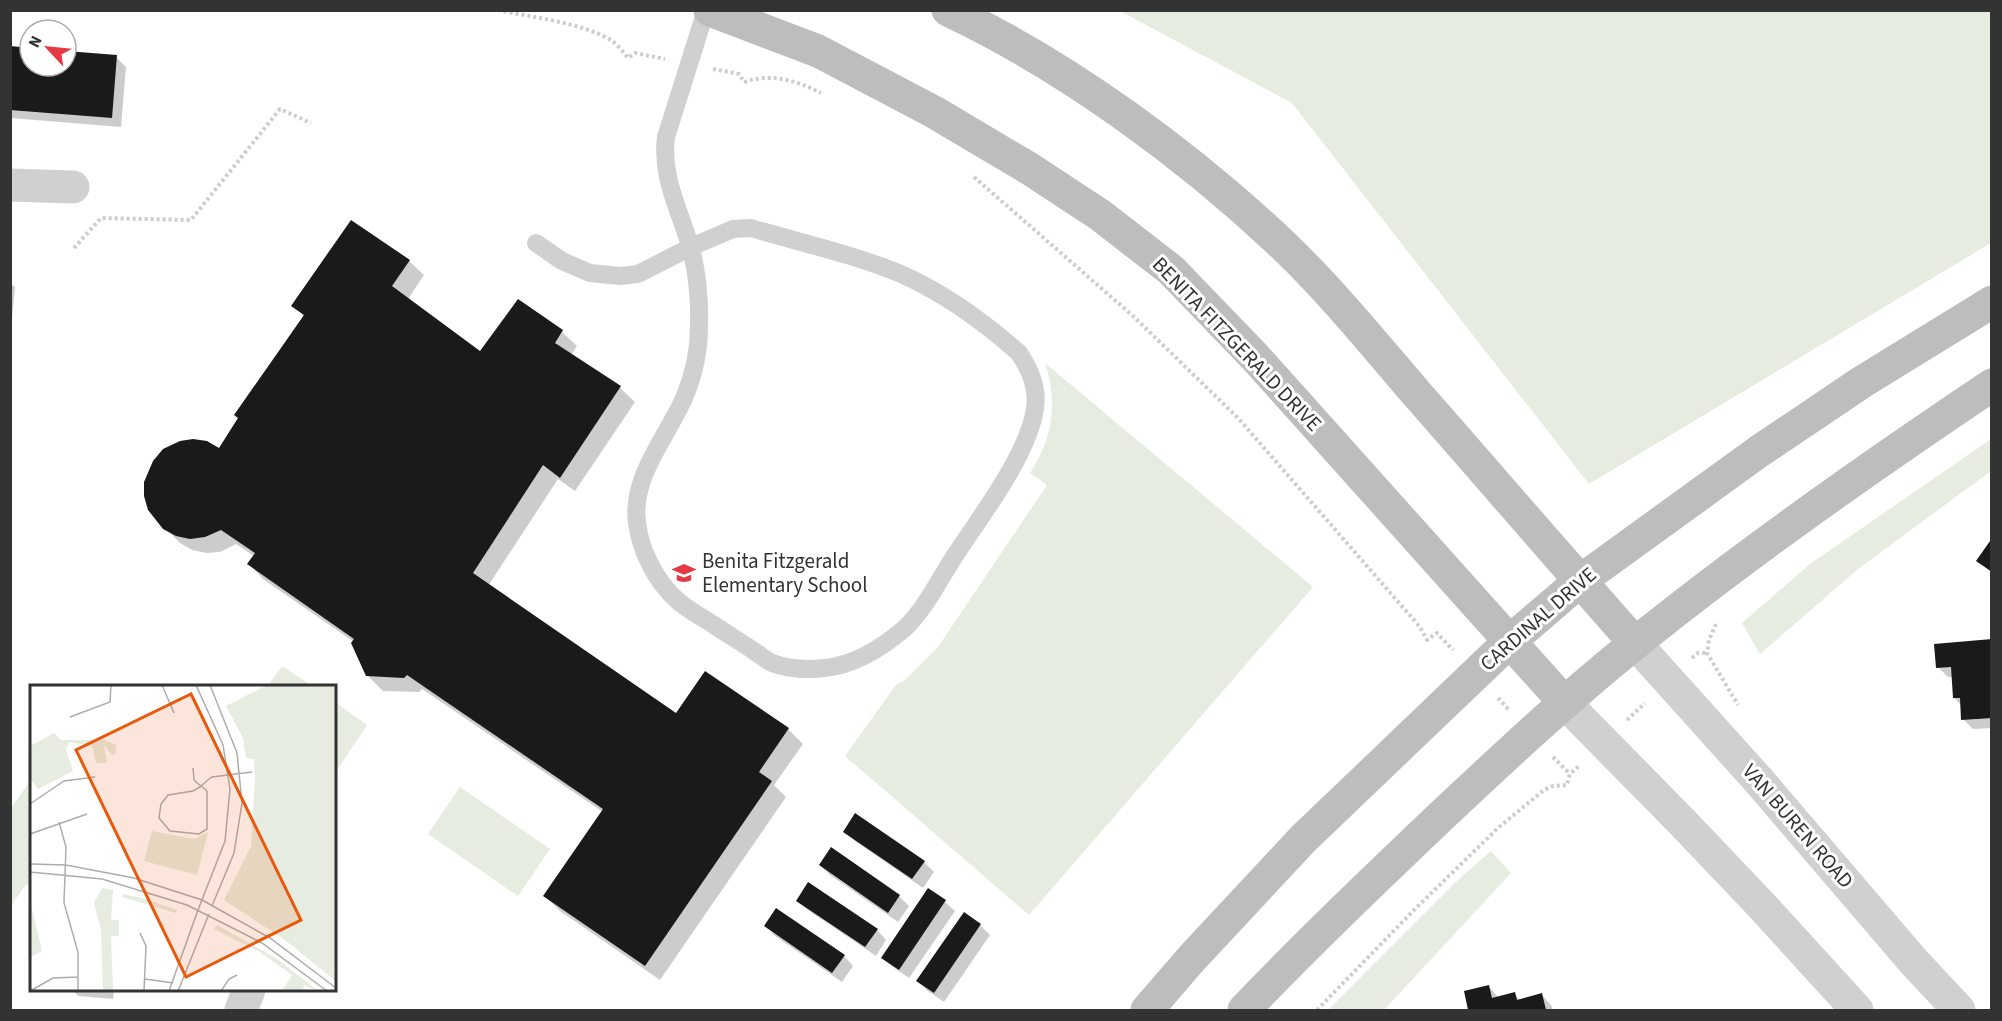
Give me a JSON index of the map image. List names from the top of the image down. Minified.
{"streets":{"main road":["BENITA FITZGERALD DRIVE","CARDINAL DRIVE"],"street":["VAN BUREN ROAD"]},"crossings":[["BENITA FITZGERALD DRIVE","CARDINAL DRIVE"]],"places":{"school or university":["Benita Fitzgerald Elementary School"]},"north":"top left"}
